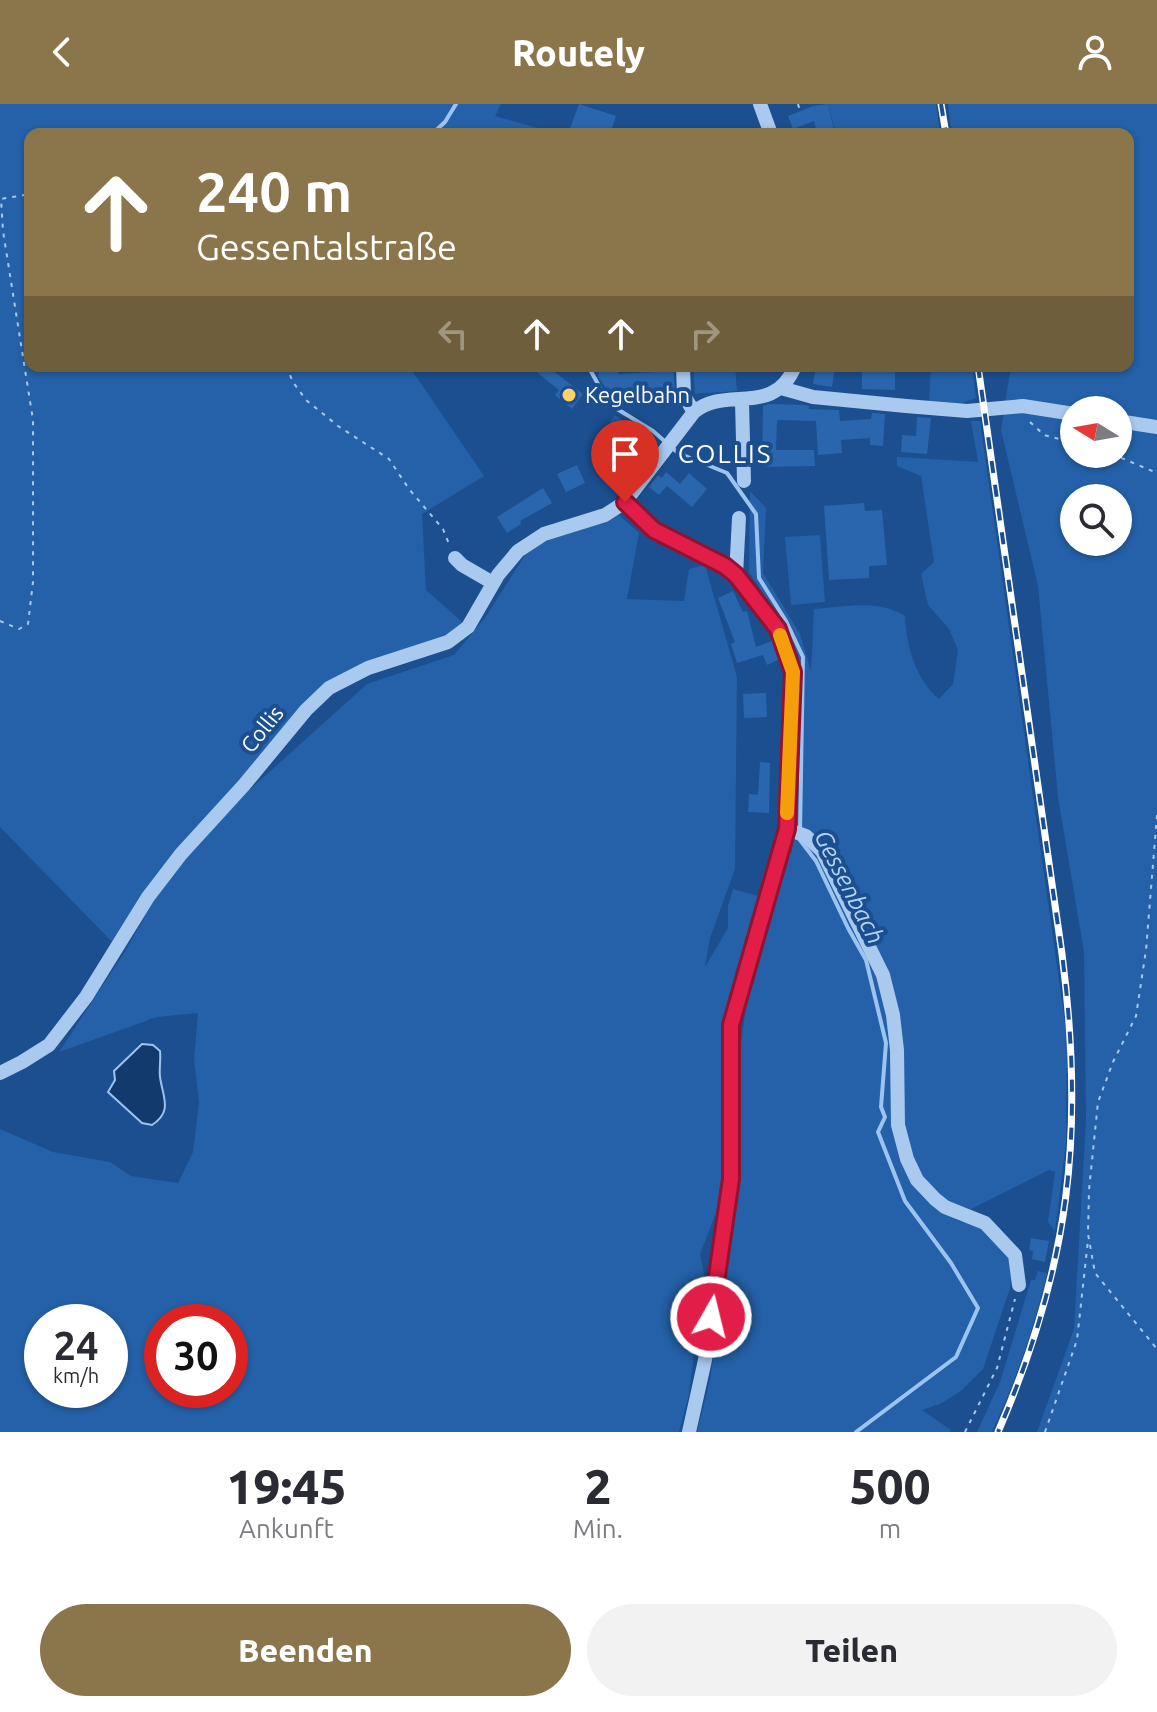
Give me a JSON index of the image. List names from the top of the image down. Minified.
{"streets":{"street":["Collis"]},"districts":["COLLIS"],"water":["Gessenbach"],"places":["Kegelbahn"],"north":"left","page":{"header":"Routely","turn":["240 m","Gessentalstraße"],"speed":"24 km/h","limit":"30","eta":["19:45","Ankunft","2","Min.","500","m"],"buttons":["Beenden","Teilen"]}}
